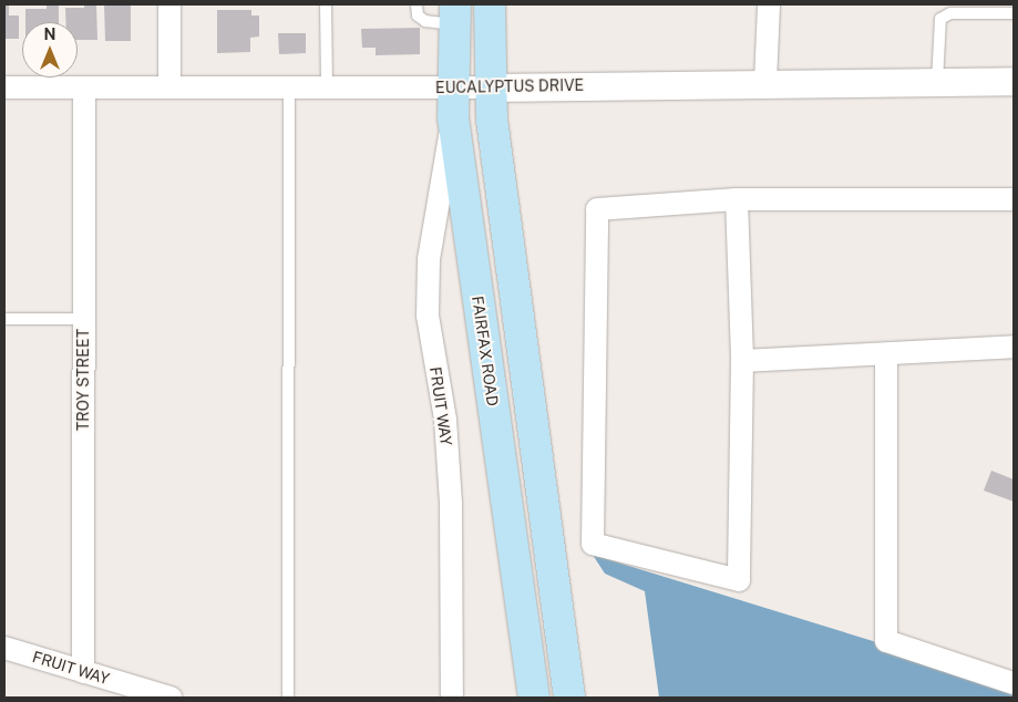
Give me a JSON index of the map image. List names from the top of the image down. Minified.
{"streets":{"main road":["FAIRFAX ROAD"],"street":["EUCALYPTUS DRIVE","TROY STREET","FRUIT WAY"]},"crossings":[["EUCALYPTUS DRIVE","FAIRFAX ROAD"],["EUCALYPTUS DRIVE","TROY STREET"],["FAIRFAX ROAD","FRUIT WAY"],["TROY STREET","FRUIT WAY"]],"north":"top"}
